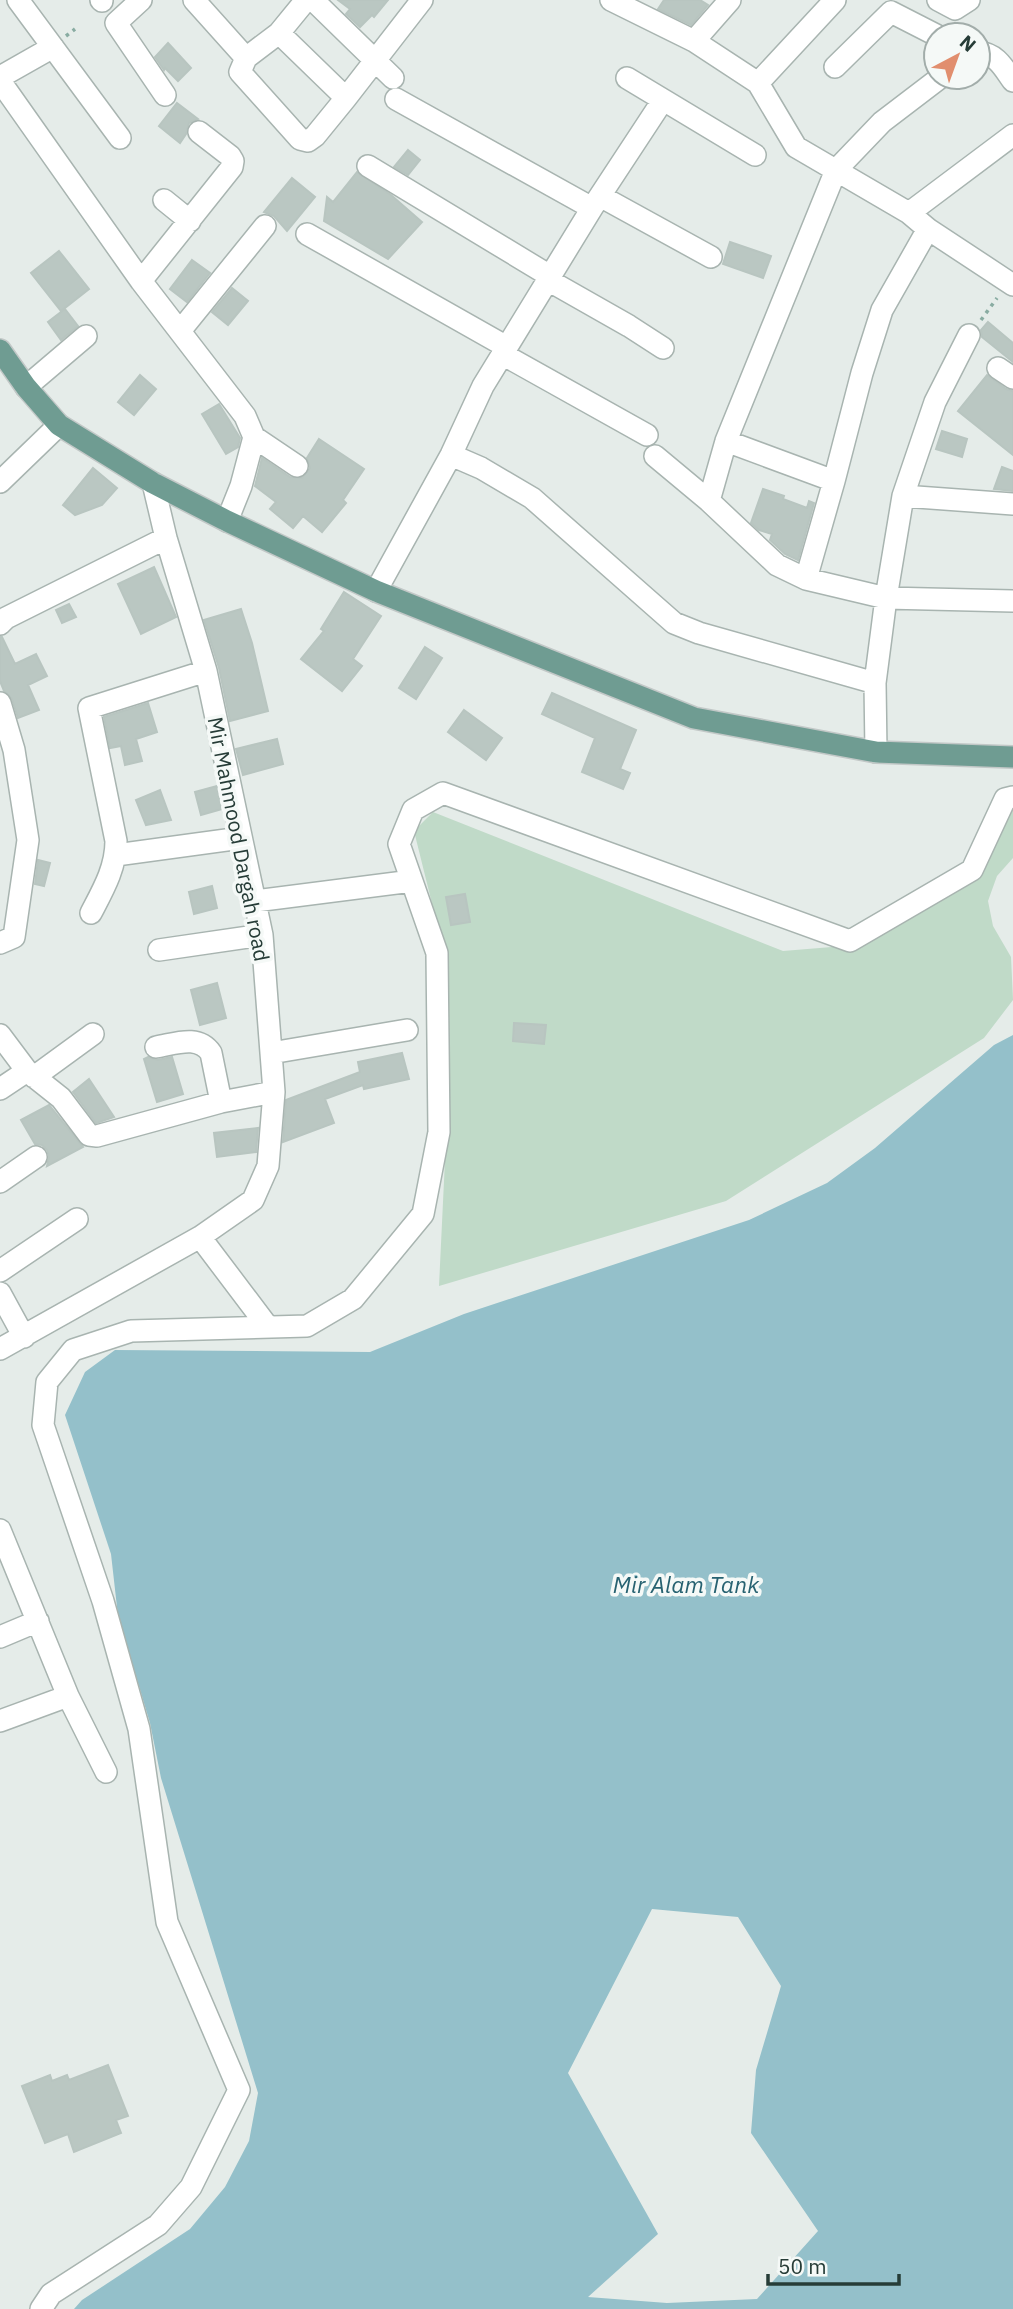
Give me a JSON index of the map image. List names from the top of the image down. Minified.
{"streets":{"street":["Mir Mahmood Dargah road"]},"water":["Mir Alam Tank"],"scale_bar":"50 m","north":"top right"}
